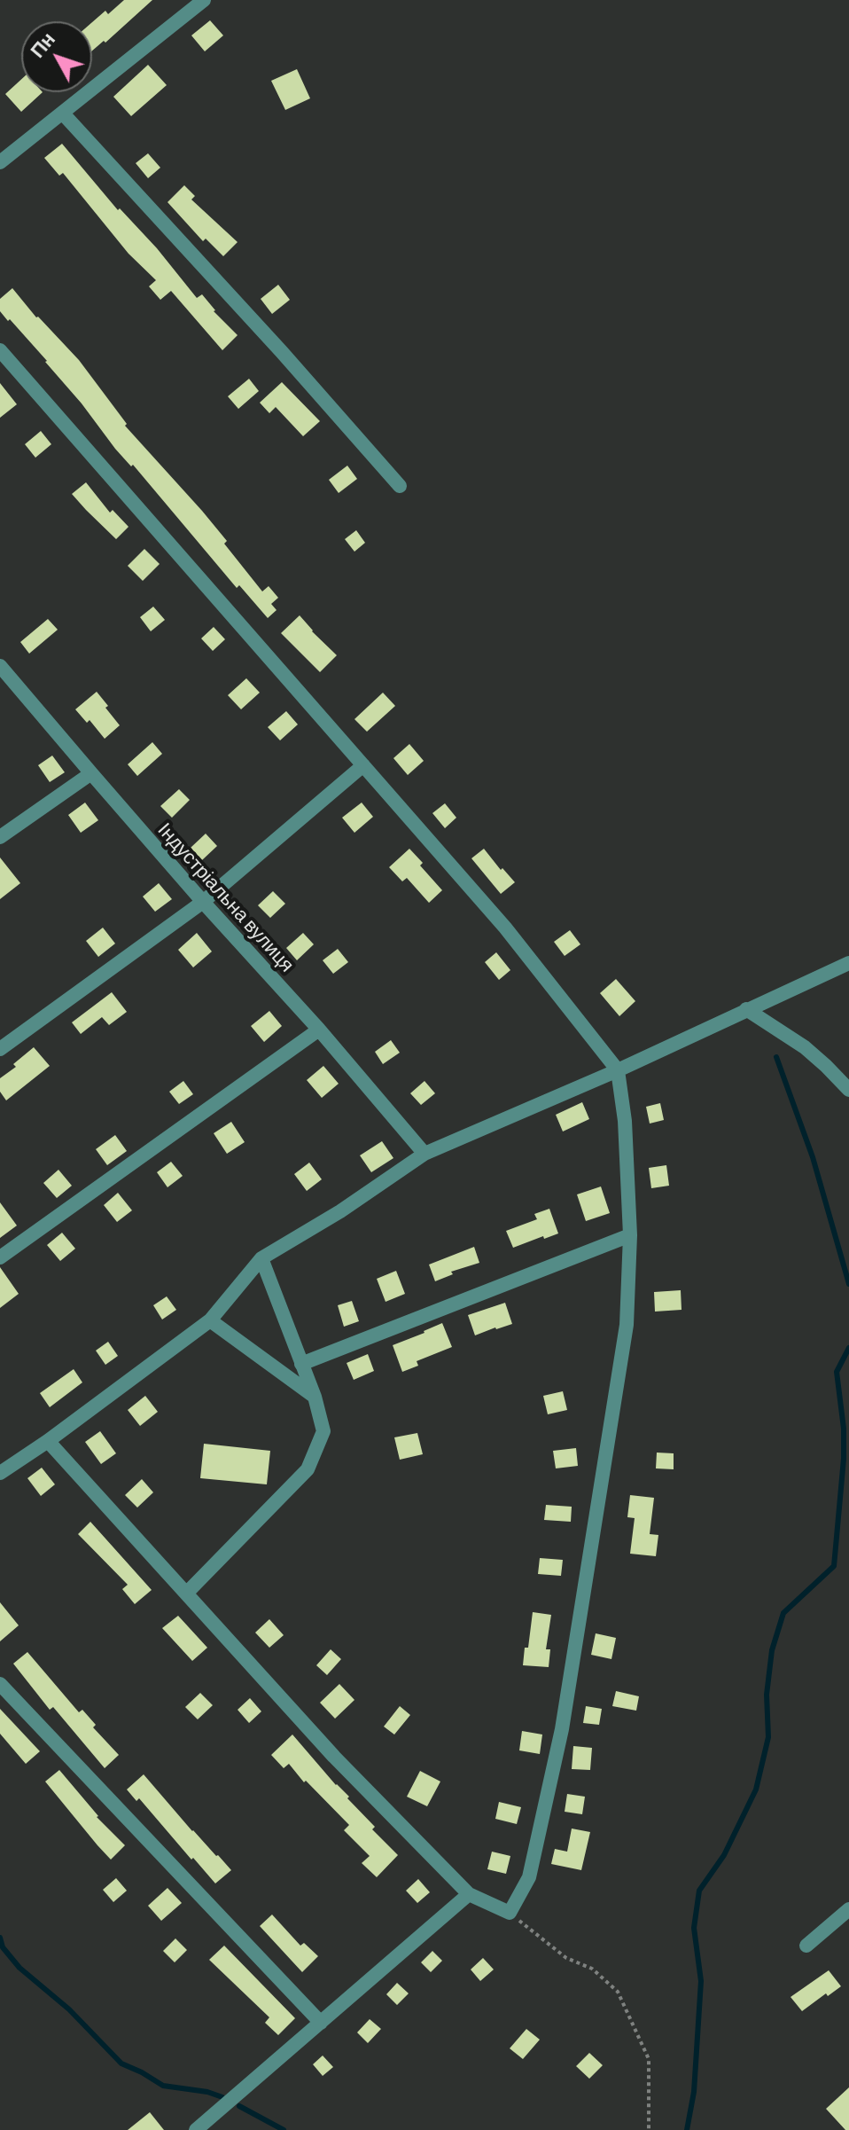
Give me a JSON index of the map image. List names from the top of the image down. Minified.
{"streets":{"street":["Індустріальна вулиця"]},"north":"top left"}
